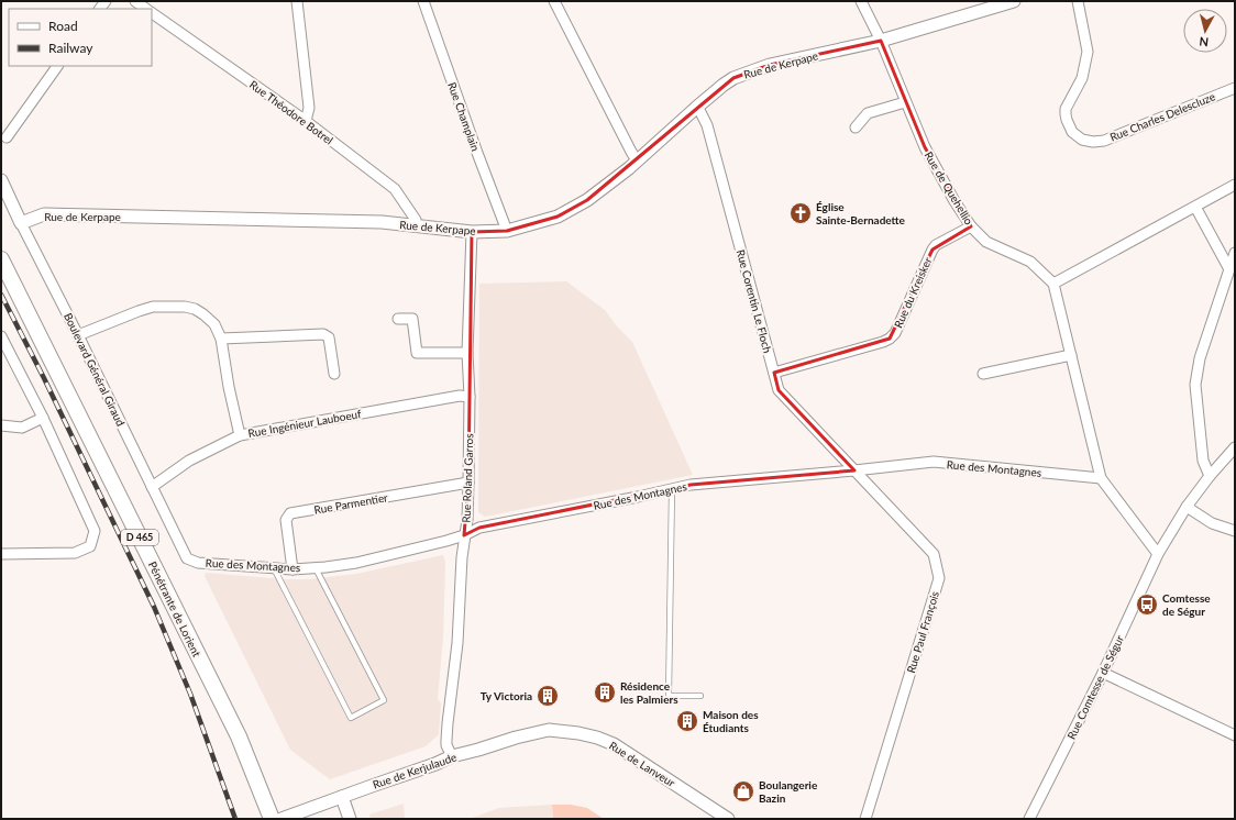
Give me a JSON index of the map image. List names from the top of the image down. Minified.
{"streets":{"main road":["D 465","Pénétrante de Lorient"],"street":["Rue de Kerpape","Rue Théodore Botrel","Rue Champlain","Rue Charles Delescluze","Rue de Quehellio","Rue du Kreisker","Rue Corentin Le Floch","Boulevard Général Giraud","Rue Ingénieur Lauboeuf","Rue des Montagnes","Rue Roland Garros","Rue Parmentier","Rue Paul François","Rue Comtesse de Ségur","Rue de Lanveur","Rue de Kerjulaude"]},"crossings":[["Rue de Kerpape","Rue Théodore Botrel"],["Rue de Kerpape","Rue Champlain"],["Rue de Kerpape","Rue de Quehellio"],["Rue de Kerpape","Rue Corentin Le Floch"],["Rue de Kerpape","Boulevard Général Giraud"],["Rue de Kerpape","Rue Roland Garros"],["Rue de Quehellio","Rue du Kreisker"],["Rue du Kreisker","Rue Corentin Le Floch"],["Rue Corentin Le Floch","Rue des Montagnes"],["Rue Corentin Le Floch","Rue Paul François"],["Boulevard Général Giraud","Rue Ingénieur Lauboeuf"],["Boulevard Général Giraud","Rue des Montagnes"],["Rue Ingénieur Lauboeuf","Rue Roland Garros"],["Rue des Montagnes","Rue Roland Garros"],["Rue des Montagnes","Rue Parmentier"],["Rue des Montagnes","Rue Paul François"],["Rue Roland Garros","Rue Parmentier"],["Rue Roland Garros","Rue de Kerjulaude"],["Rue de Lanveur","Rue de Kerjulaude"]],"places":{"church":["Église Sainte-Bernadette"],"bus stop":["Comtesse de Ségur"],"building":["Résidence les Palmiers","Ty Victoria","Maison des Étudiants"],"shop":["Boulangerie Bazin"]},"legend":["Road","Railway"],"north":"bottom"}
